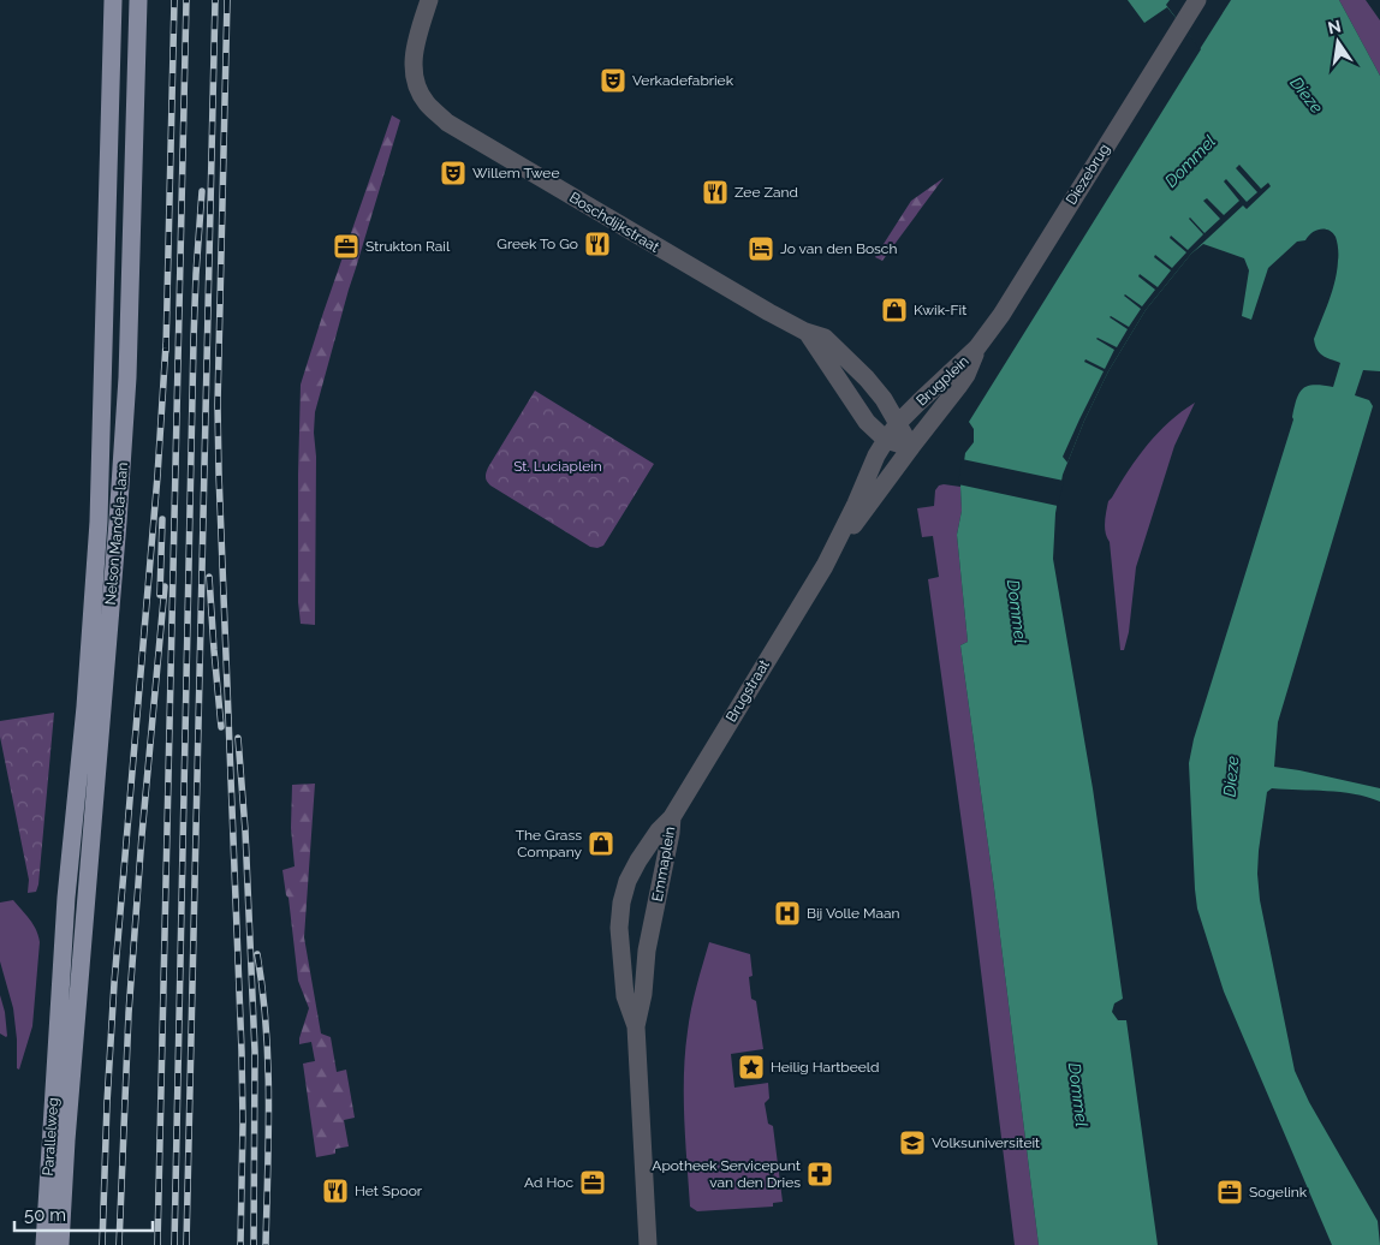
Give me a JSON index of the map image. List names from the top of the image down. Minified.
{"streets":{"main road":["Nelson Mandela-laan","Parallelweg"],"street":["Diezebrug","Boschdijkstraat","Brugplein","Brugstraat","Emmaplein"]},"crossings":[["Diezebrug","Brugplein"],["Boschdijkstraat","Brugplein"],["Brugplein","Brugstraat"],["Nelson Mandela-laan","Parallelweg"],["Brugstraat","Emmaplein"]],"water":["Dieze","Dommel"],"parks":["St. Luciaplein"],"places":{"theatre":["Verkadefabriek","Willem Twee"],"restaurant":["Zee Zand","Greek To Go","Het Spoor"],"office":["Strukton Rail","Ad Hoc","Sogelink"],"hotel":["Jo van den Bosch"],"shop":["Kwik-Fit","The Grass Company"],"hospital":["Bij Volle Maan"],"place":["Heilig Hartbeeld"],"school or university":["Volksuniversiteit"],"pharmacy":["Apotheek Servicepunt van den Dries"]},"scale_bar":"50 m","north":"top"}
